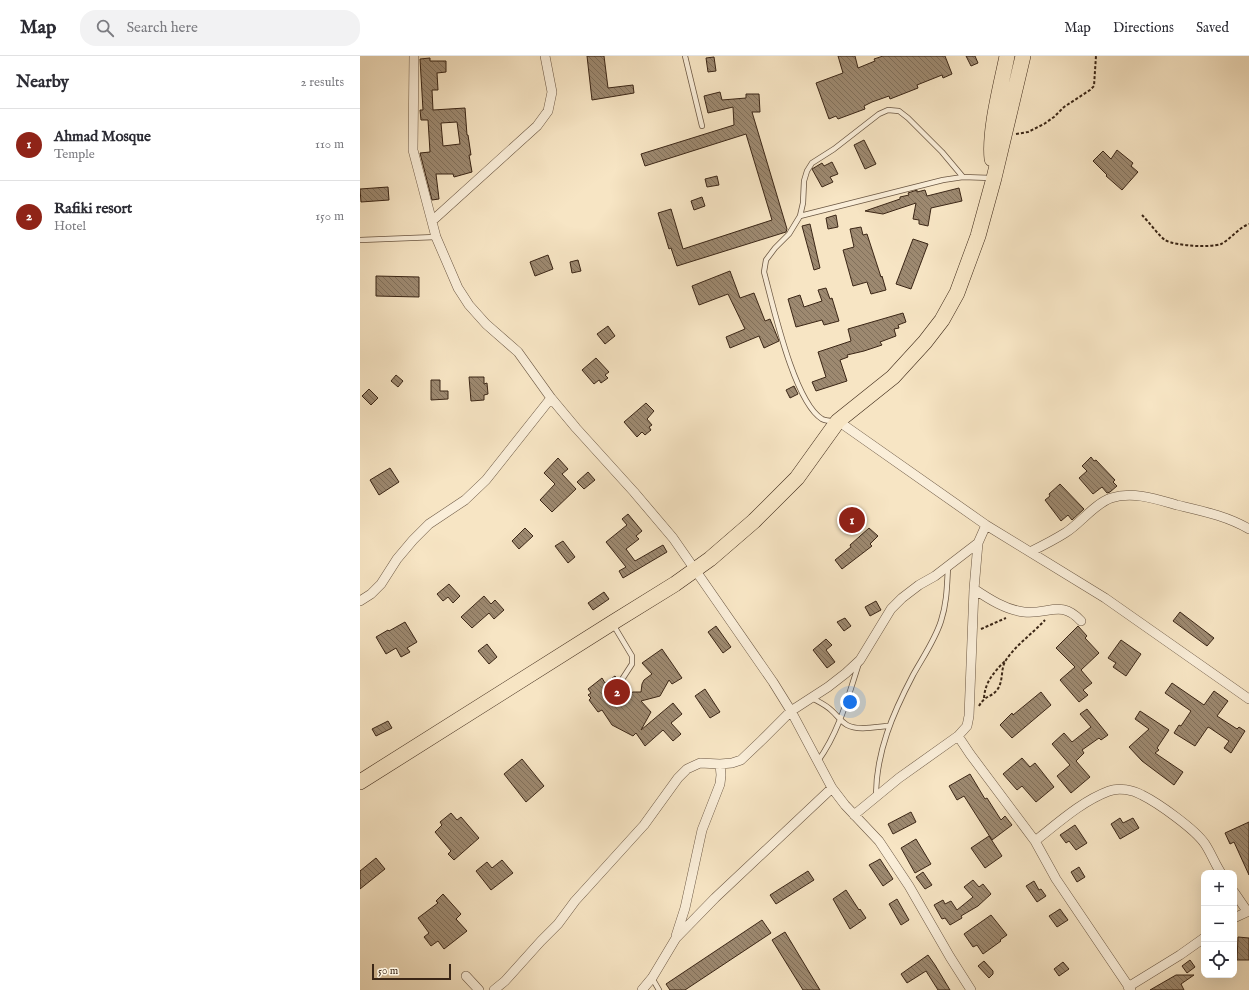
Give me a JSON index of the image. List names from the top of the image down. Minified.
{"scale_bar":"50 m","page":{"header":"Map","search":"Search here","nav":["Map","Directions","Saved"],"heading":["Nearby","2 results"],"list":[{"mark":"1","name":"Ahmad Mosque","note":"Temple","value":"110 m"},{"mark":"2","name":"Rafiki resort","note":"Hotel","value":"150 m"}],"pins":["1","2"],"map_buttons":["+","−"],"scale":"50 m"}}
